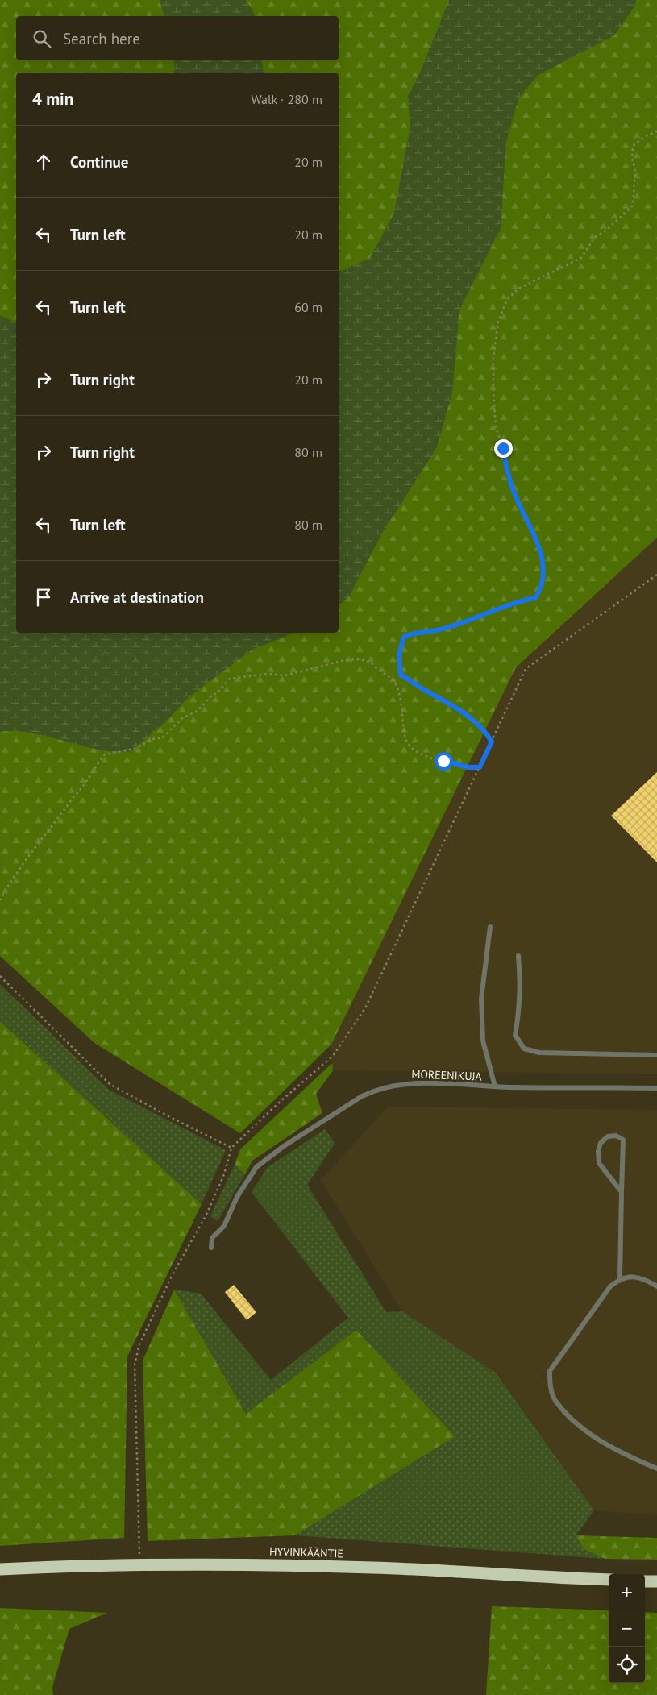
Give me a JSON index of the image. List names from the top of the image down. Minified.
{"streets":{"highway":["HYVINKÄÄNTIE"],"lane":["MOREENIKUJA"]},"page":{"search":"Search here","heading":["4 min","Walk · 280 m"],"list":[["Continue","20 m"],["Turn left","20 m"],["Turn left","60 m"],["Turn right","20 m"],["Turn right","80 m"],["Turn left","80 m"],"Arrive at destination"],"map_buttons":["+","−"]}}
